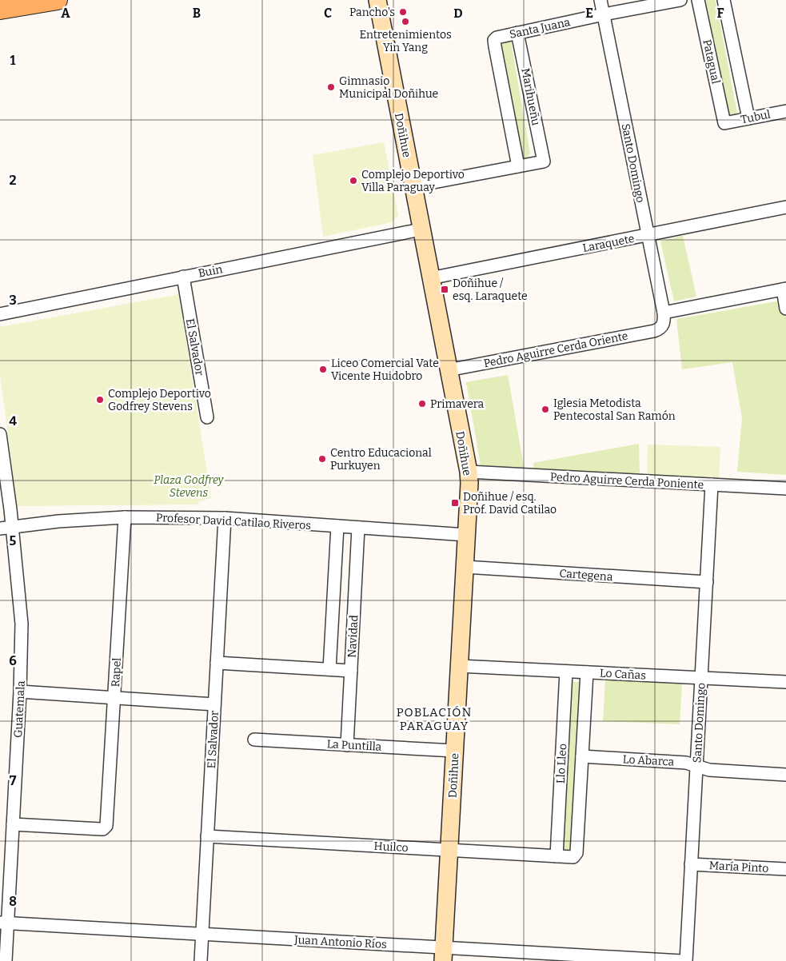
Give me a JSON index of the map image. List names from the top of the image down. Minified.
{"streets":{"street":["Santa Juana","Patagual","Marihueñu","Tubul","Doñihue","Santo Domingo","Laraquete","Buin","El Salvador","Pedro Aguirre Cerda Oriente","Pedro Aguirre Cerda Poniente","Profesor David Catilao Riveros","Cartegena","Navidad","Rapel","Lo Cañas","Guatemala","La Puntilla","Lo Abarca","Llo Lleo","Huilco","María Pinto","Juan Antonio Ríos"]},"crossings":[["Santa Juana","Marihueñu"],["Santa Juana","Santo Domingo"],["Patagual","Tubul"],["Doñihue","Laraquete"],["Doñihue","Buin"],["Doñihue","Pedro Aguirre Cerda Oriente"],["Doñihue","Pedro Aguirre Cerda Poniente"],["Doñihue","Profesor David Catilao Riveros"],["Doñihue","Cartegena"],["Doñihue","Lo Cañas"],["Doñihue","La Puntilla"],["Doñihue","Huilco"],["Doñihue","Juan Antonio Ríos"],["Santo Domingo","Laraquete"],["Santo Domingo","Pedro Aguirre Cerda Oriente"],["Santo Domingo","Pedro Aguirre Cerda Poniente"],["Santo Domingo","Cartegena"],["Santo Domingo","Lo Cañas"],["Santo Domingo","Lo Abarca"],["Santo Domingo","María Pinto"],["Buin","El Salvador"],["El Salvador","Profesor David Catilao Riveros"],["El Salvador","Huilco"],["El Salvador","Juan Antonio Ríos"],["Profesor David Catilao Riveros","Navidad"],["Profesor David Catilao Riveros","Rapel"],["Profesor David Catilao Riveros","Guatemala"],["Navidad","La Puntilla"],["Rapel","Guatemala"],["Lo Cañas","Llo Lleo"],["Guatemala","Juan Antonio Ríos"],["Lo Abarca","Llo Lleo"],["Llo Lleo","Huilco"]],"districts":["POBLACIÓN PARAGUAY"],"parks":["Plaza Godfrey Stevens"],"places":{"other":["Pancho's","Entretenimientos Yin Yang","Gimnasio Municipal Doñihue","Complejo Deportivo Villa Paraguay","Liceo Comercial Vate Vicente Huidobro","Complejo Deportivo Godfrey Stevens","Primavera","Iglesia Metodista Pentecostal San Ramón","Centro Educacional Purkuyen"],"transit":["Doñihue / esq. Laraquete","Doñihue / esq. Prof. David Catilao"]},"grid":{"columns":["A","B","C","D","E","F"],"rows":["1","2","3","4","5","6","7","8"]}}
